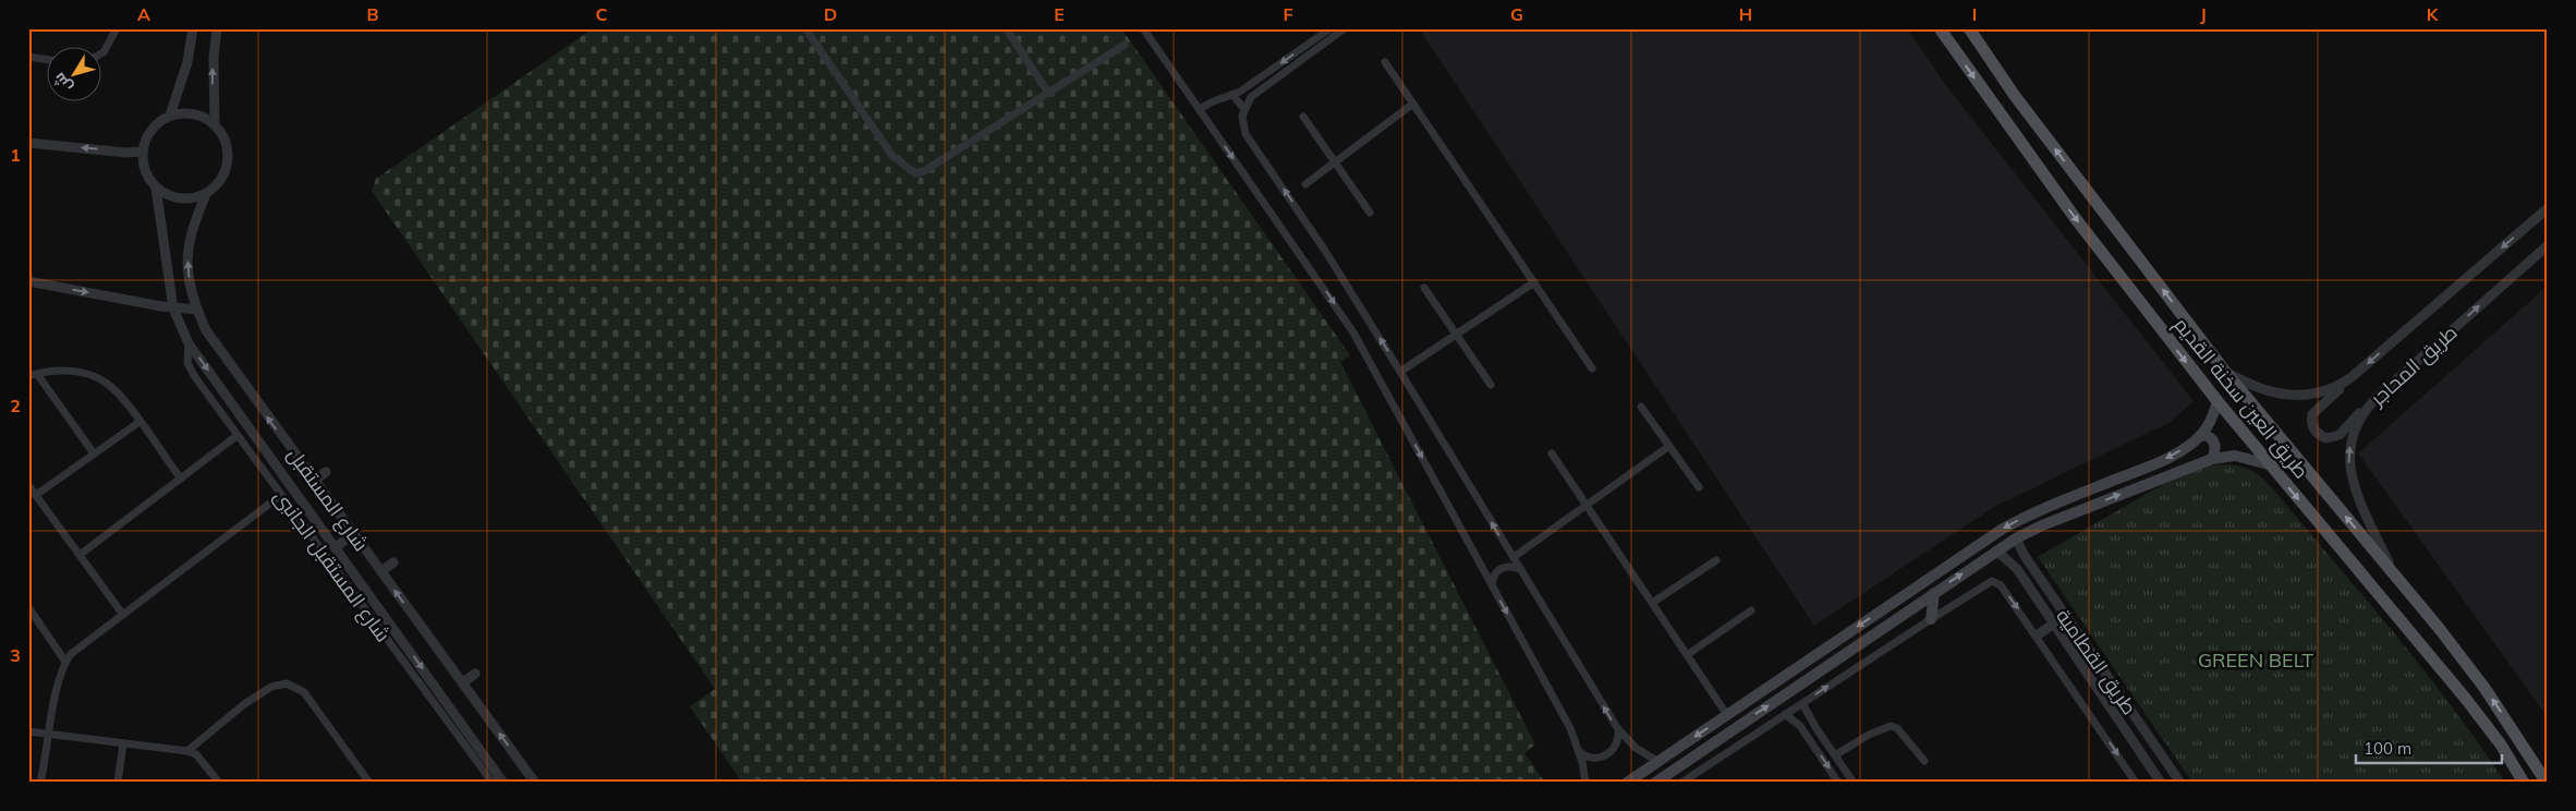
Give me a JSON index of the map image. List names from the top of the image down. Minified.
{"streets":{"main road":["طريق العين سخنة القديم"],"street":["طريق المحاجر","شارع المستقبل","شارع المستقبل الجانبى","طريق القطامية"]},"crossings":[["طريق المحاجر","طريق العين سخنة القديم"],["شارع المستقبل","شارع المستقبل الجانبى"]],"parks":["GREEN BELT"],"scale_bar":"100 m","north":"bottom left","grid":{"columns":["A","B","C","D","E","F","G","H","I","J","K"],"rows":["1","2","3"]}}
